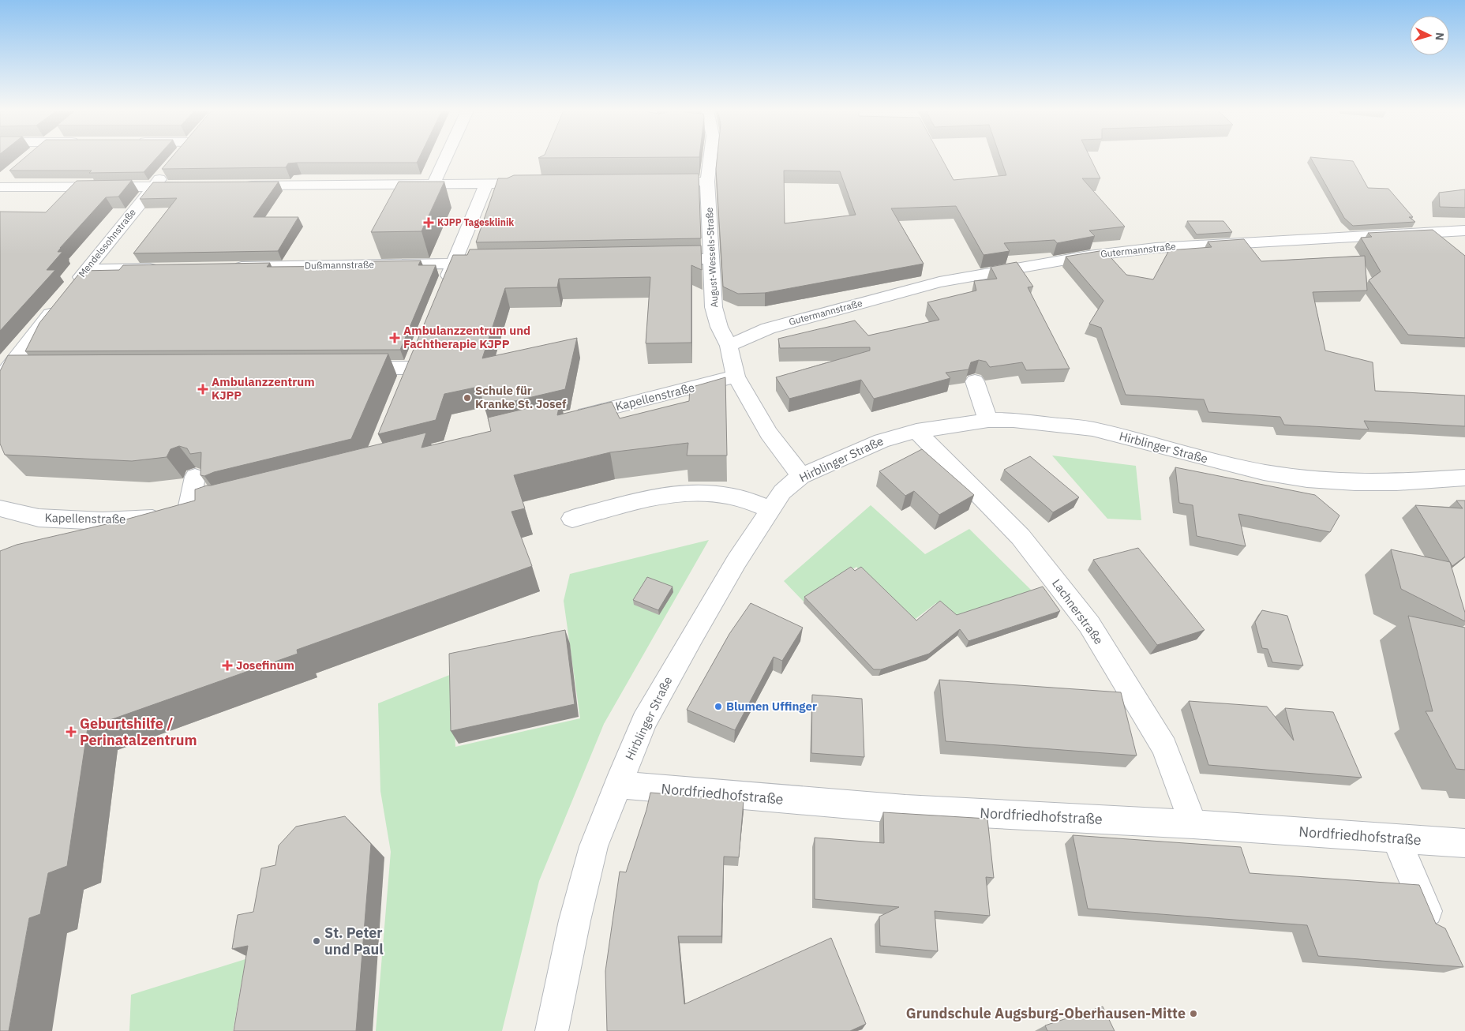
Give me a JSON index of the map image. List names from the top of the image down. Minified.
{"streets":{"street":["Mendelssohnstraße","Gutermannstraße","August-Wessels-Straße","Dußmannstraße","Kapellenstraße","Hirblinger Straße","Lachnerstraße","Nordfriedhofstraße"]},"crossings":[["Gutermannstraße","August-Wessels-Straße"],["August-Wessels-Straße","Kapellenstraße"],["August-Wessels-Straße","Hirblinger Straße"],["Hirblinger Straße","Lachnerstraße"],["Hirblinger Straße","Nordfriedhofstraße"],["Lachnerstraße","Nordfriedhofstraße"]],"places":{"health":["KJPP Tagesklinik","Ambulanzzentrum und Fachtherapie KJPP","Ambulanzzentrum KJPP","Josefinum","Geburtshilfe / Perinatalzentrum"],"other":["Schule für Kranke St. Josef","Blumen Uffinger","St. Peter und Paul","Grundschule Augsburg-Oberhausen-Mitte"]},"north":"right"}
